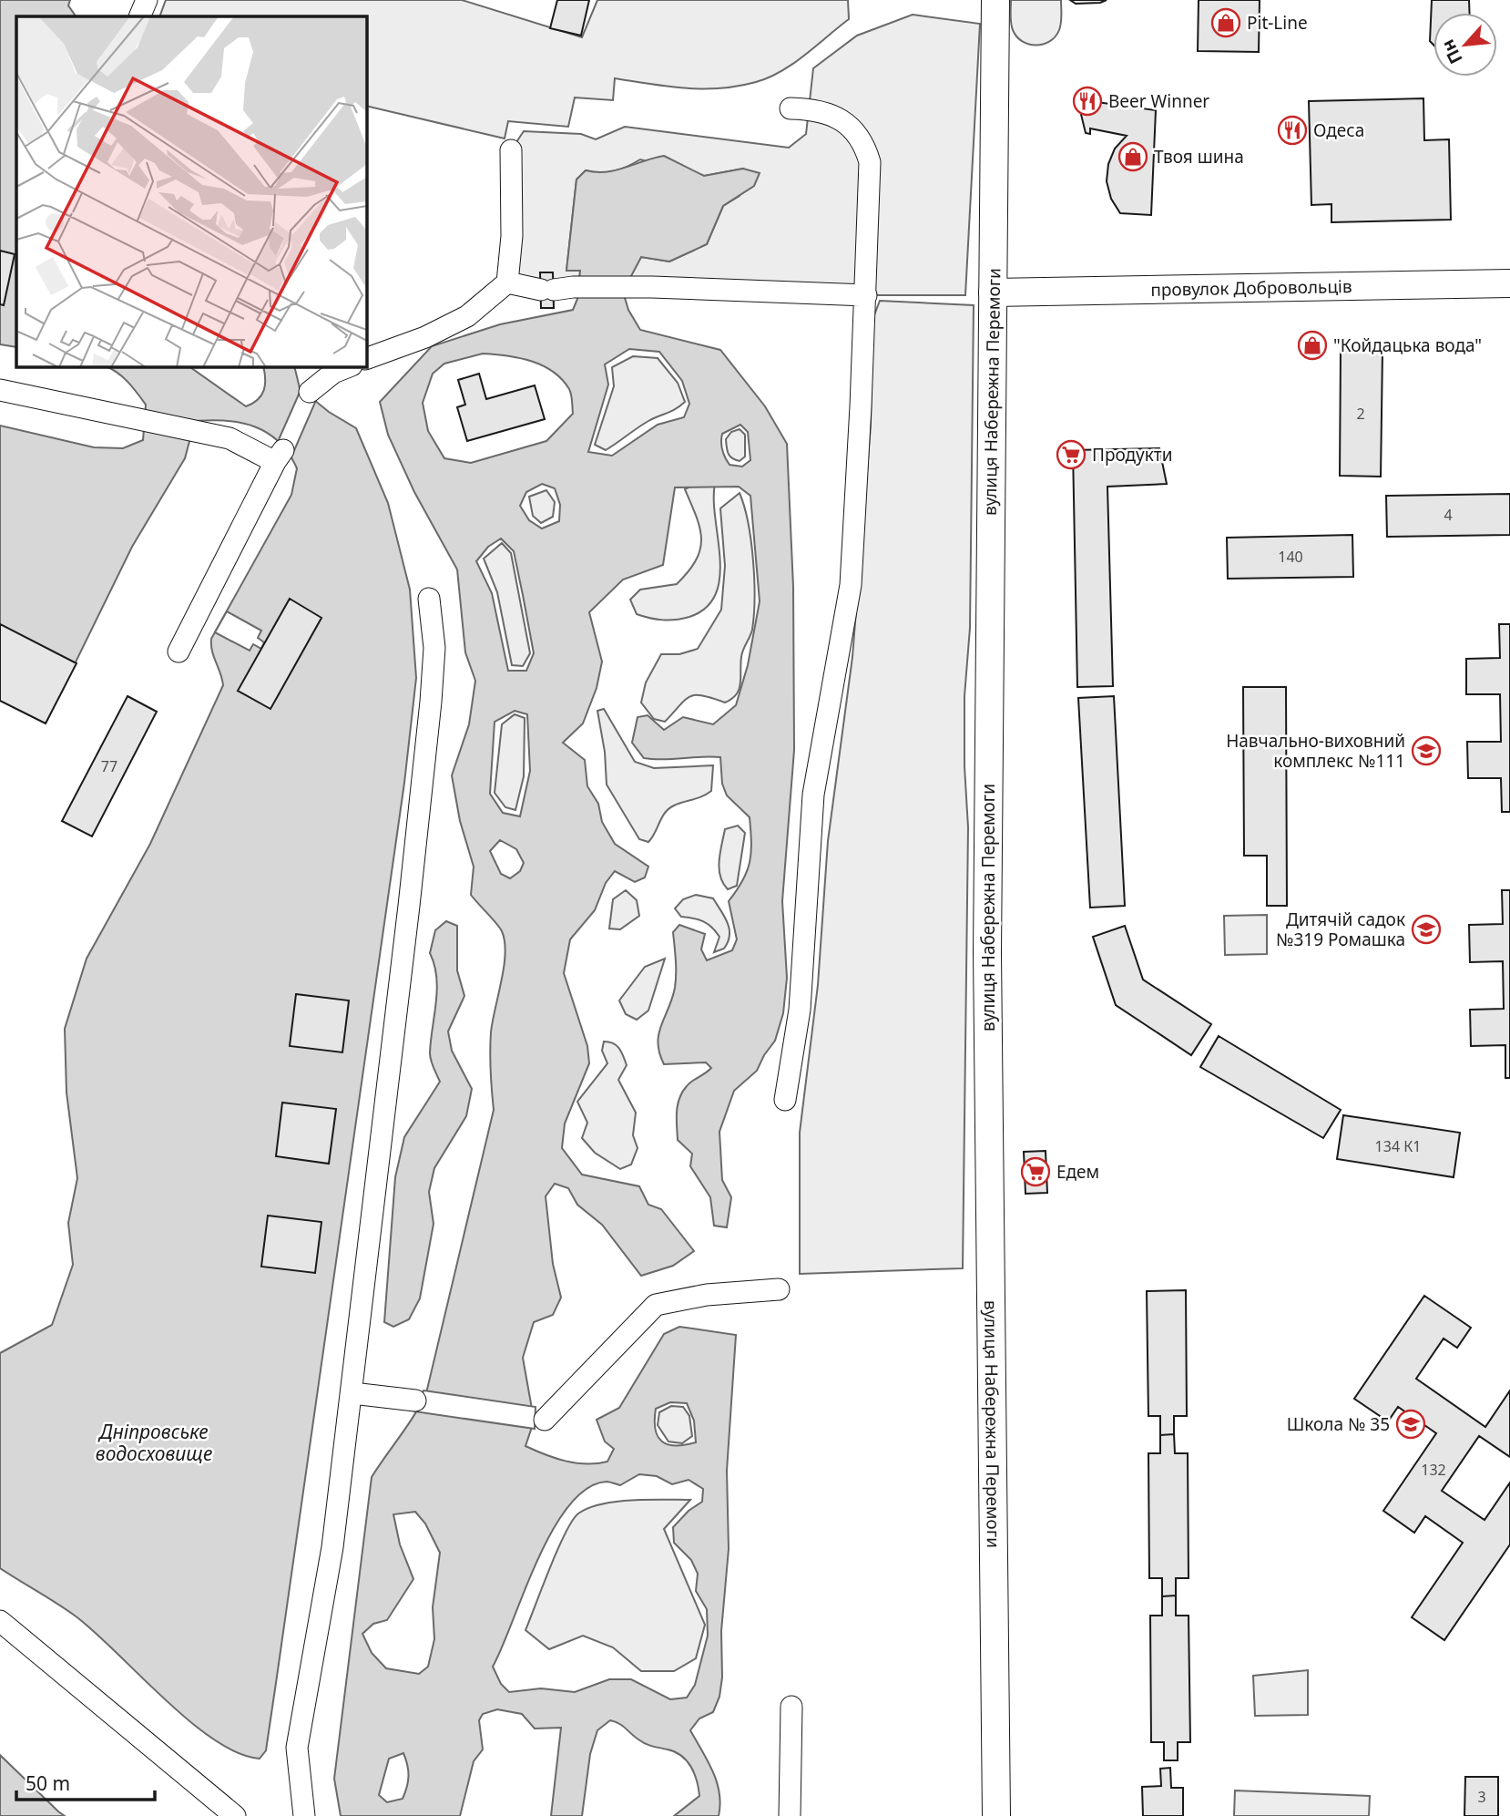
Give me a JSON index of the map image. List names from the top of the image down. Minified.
{"streets":{"main road":["провулок Добровольців","вулиця Набережна Перемоги"]},"crossings":[["провулок Добровольців","вулиця Набережна Перемоги"]],"water":["Дніпровське водосховище"],"places":{"shop":["Pit-Line","Твоя шина","\"Койдацька вода\""],"restaurant":["Beer Winner","Одеса"],"supermarket":["Продукти","Едем"],"school or university":["Навчально-виховний комплекс №111","Дитячій садок №319 Ромашка","Школа № 35"]},"house_numbers":["2","4","140","77","134 К1","132","3"],"scale_bar":"50 m","north":"bottom left"}
